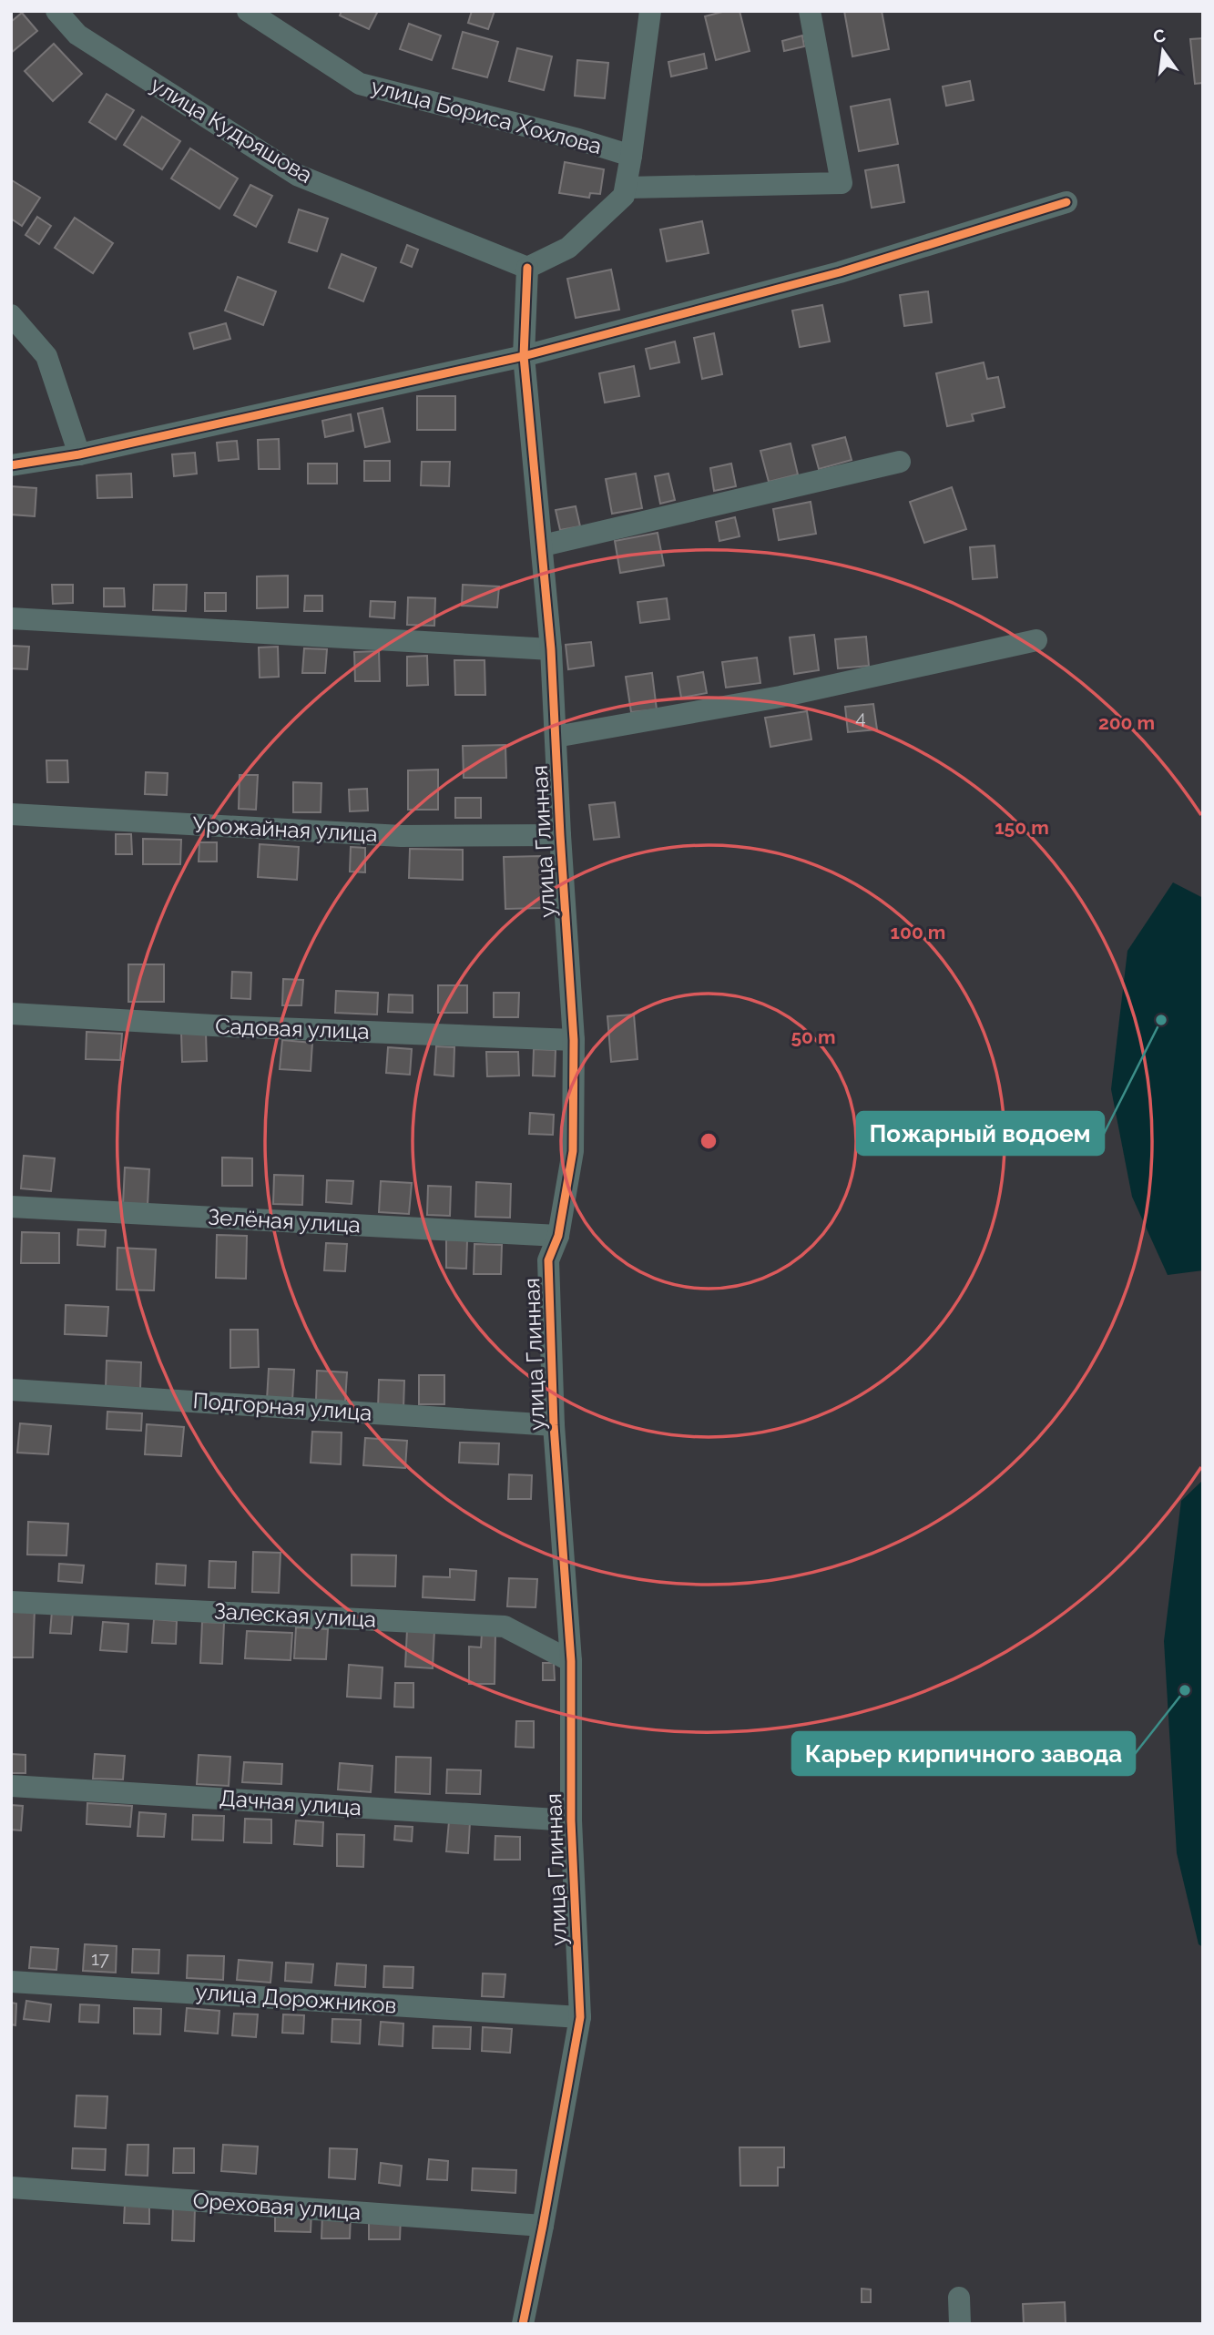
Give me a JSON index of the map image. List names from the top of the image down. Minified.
{"streets":{"street":["улица Бориса Хохлова","улица Кудряшова","Урожайная улица","улица Глинная","Садовая улица","Зелёная улица","Подгорная улица","Залеская улица","Дачная улица","улица Дорожников","Ореховая улица"]},"crossings":[["улица Кудряшова","улица Глинная"],["Урожайная улица","улица Глинная"],["улица Глинная","Садовая улица"],["улица Глинная","Зелёная улица"],["улица Глинная","Подгорная улица"],["улица Глинная","Залеская улица"],["улица Глинная","Дачная улица"],["улица Глинная","улица Дорожников"],["улица Глинная","Ореховая улица"]],"places":["Пожарный водоем","Карьер кирпичного завода"],"house_numbers":["4","17"],"north":"top","rings":["200 m","150 m","100 m","50 m"]}
